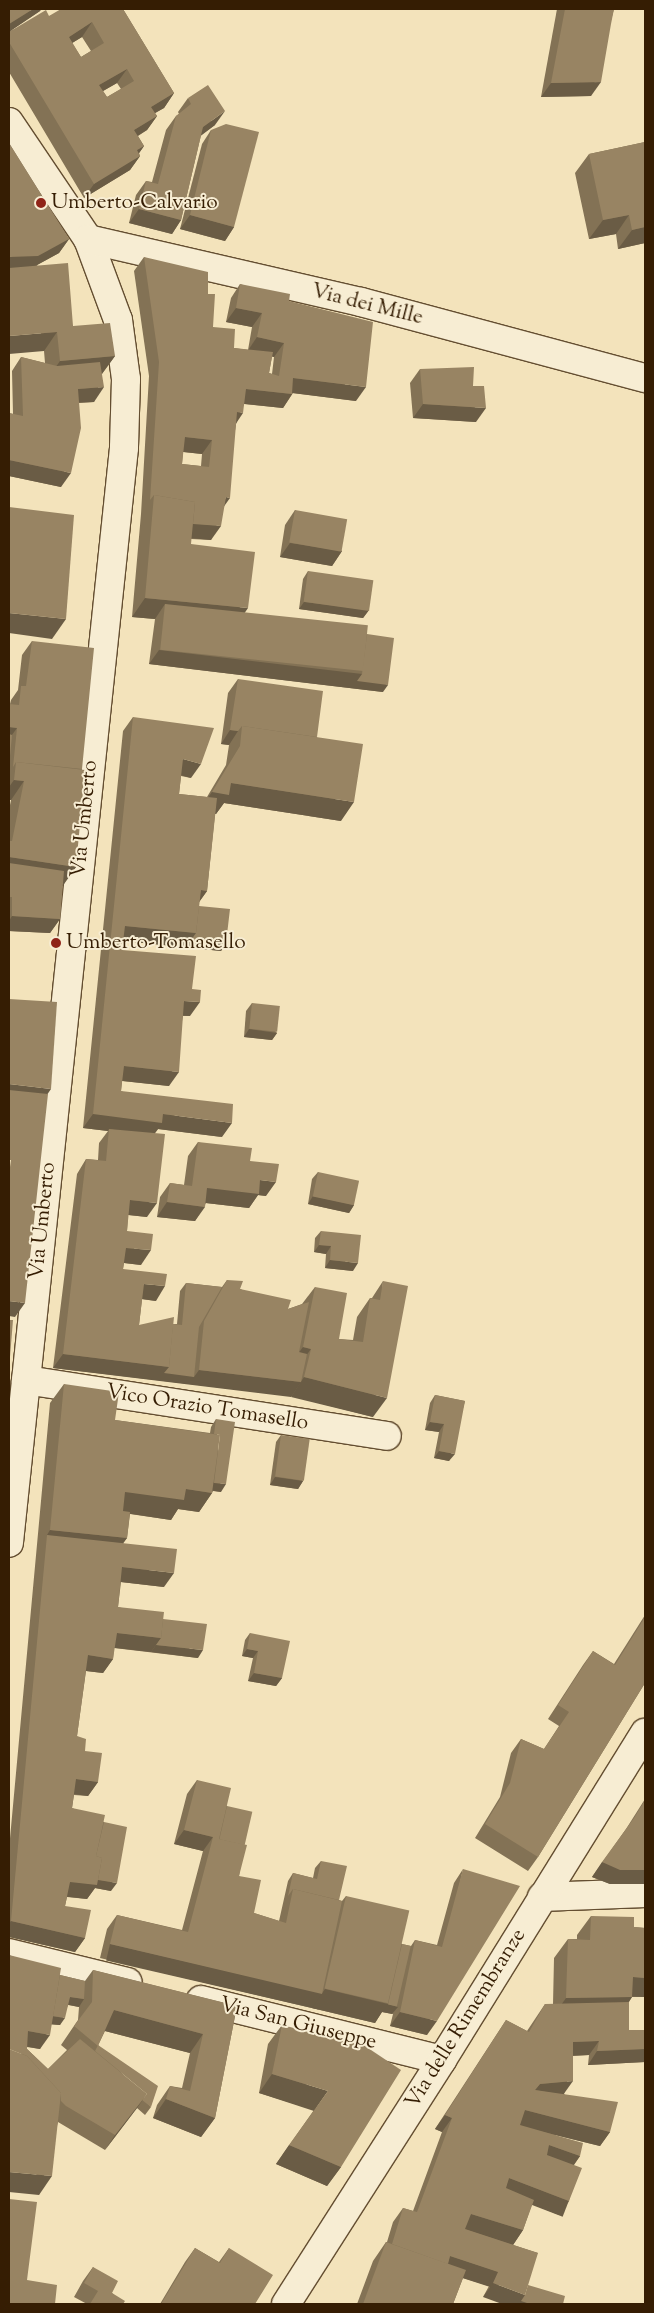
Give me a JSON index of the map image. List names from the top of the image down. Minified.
{"streets":{"main road":["Via dei Mille","Via Umberto","Vico Orazio Tomasello","Via delle Rimembranze","Via San Giuseppe"]},"crossings":[["Via dei Mille","Via Umberto"],["Via Umberto","Vico Orazio Tomasello"],["Via delle Rimembranze","Via San Giuseppe"]],"places":["Umberto-Calvario","Umberto-Tomasello"]}
